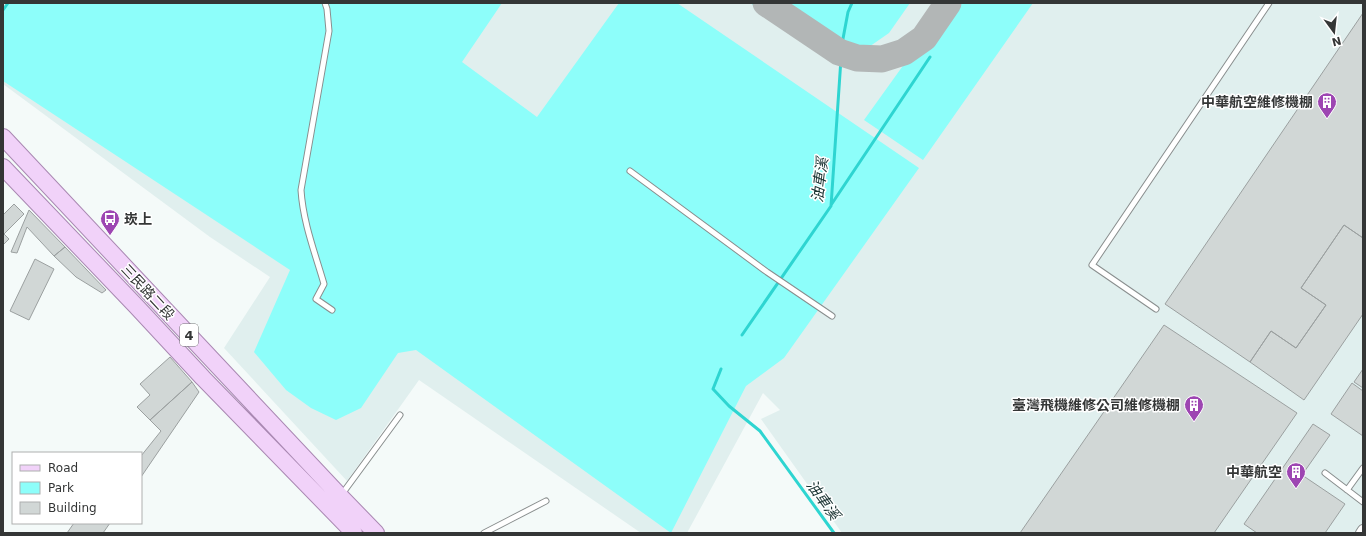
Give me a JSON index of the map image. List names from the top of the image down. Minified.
{"streets":{"main road":["三民路二段","4"]},"water":["油車溪"],"places":{"building":["中華航空維修機棚","臺灣飛機維修公司維修機棚","中華航空"],"bus stop":["崁上"]},"legend":["Road","Park","Building"],"north":"bottom"}
